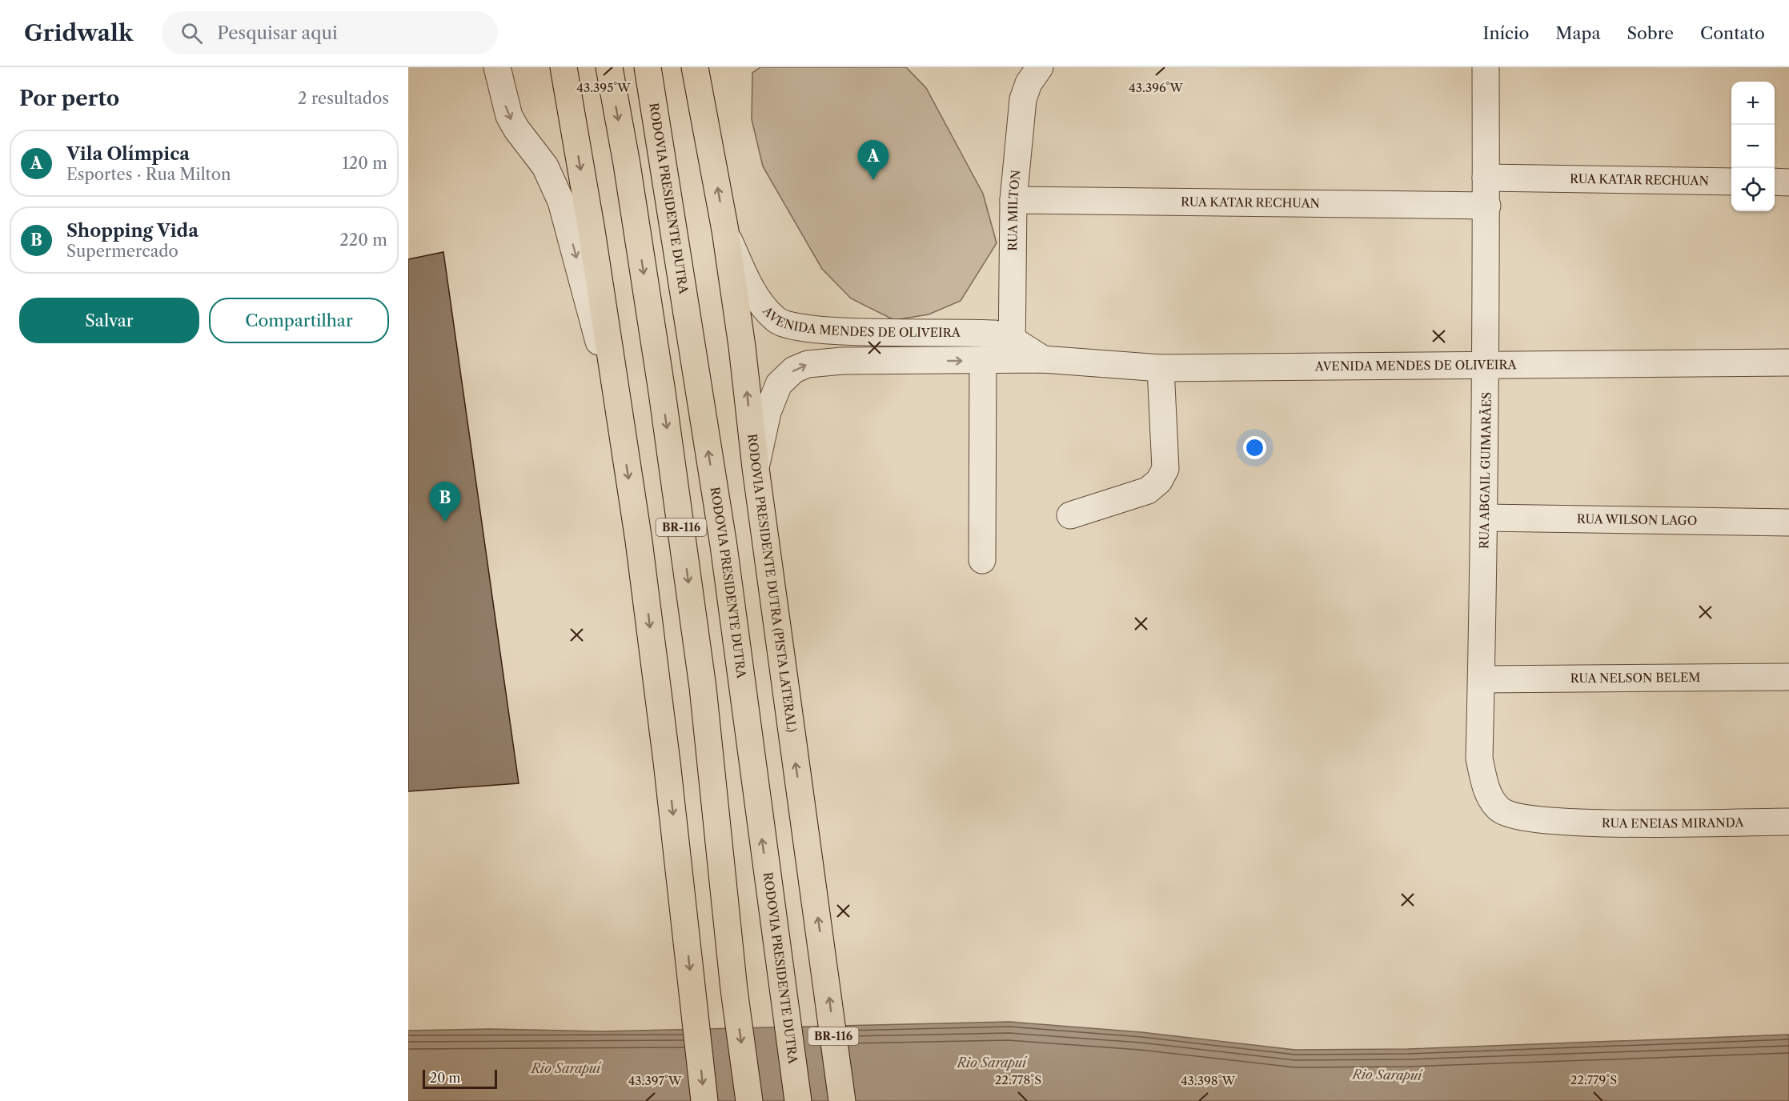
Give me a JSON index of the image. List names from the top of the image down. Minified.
{"streets":{"highway":["RODOVIA PRESIDENTE DUTRA","BR-116","RODOVIA PRESIDENTE DUTRA (PISTA LATERAL)"],"street":["RUA KATAR RECHUAN","RUA MILTON","AVENIDA MENDES DE OLIVEIRA","RUA ABGAIL GUIMARÃES","RUA WILSON LAGO","RUA NELSON BELEM","RUA ENEIAS MIRANDA"]},"crossings":[["RUA KATAR RECHUAN","RUA MILTON"],["RUA KATAR RECHUAN","RUA ABGAIL GUIMARÃES"],["RUA MILTON","AVENIDA MENDES DE OLIVEIRA"],["AVENIDA MENDES DE OLIVEIRA","RUA ABGAIL GUIMARÃES"],["AVENIDA MENDES DE OLIVEIRA","RODOVIA PRESIDENTE DUTRA (PISTA LATERAL)"],["RUA ABGAIL GUIMARÃES","RUA WILSON LAGO"],["RUA ABGAIL GUIMARÃES","RUA NELSON BELEM"],["RUA ABGAIL GUIMARÃES","RUA ENEIAS MIRANDA"]],"water":["Rio Sarapuí"],"scale_bar":"20 m","page":{"header":"Gridwalk","search":"Pesquisar aqui","nav":["Início","Mapa","Sobre","Contato"],"heading":["Por perto","2 resultados"],"map_buttons":["+","−"],"list":[{"mark":"A","name":"Vila Olímpica","note":"Esportes · Rua Milton","value":"120 m"},{"mark":"B","name":"Shopping Vida","note":"Supermercado","value":"220 m"}],"pins":["A","B"],"buttons":["Salvar","Compartilhar"],"scale":"20 m"},"coordinates":["43.395°W","43.396°W","22.778°S","22.779°S","43.397°W","43.398°W"]}
